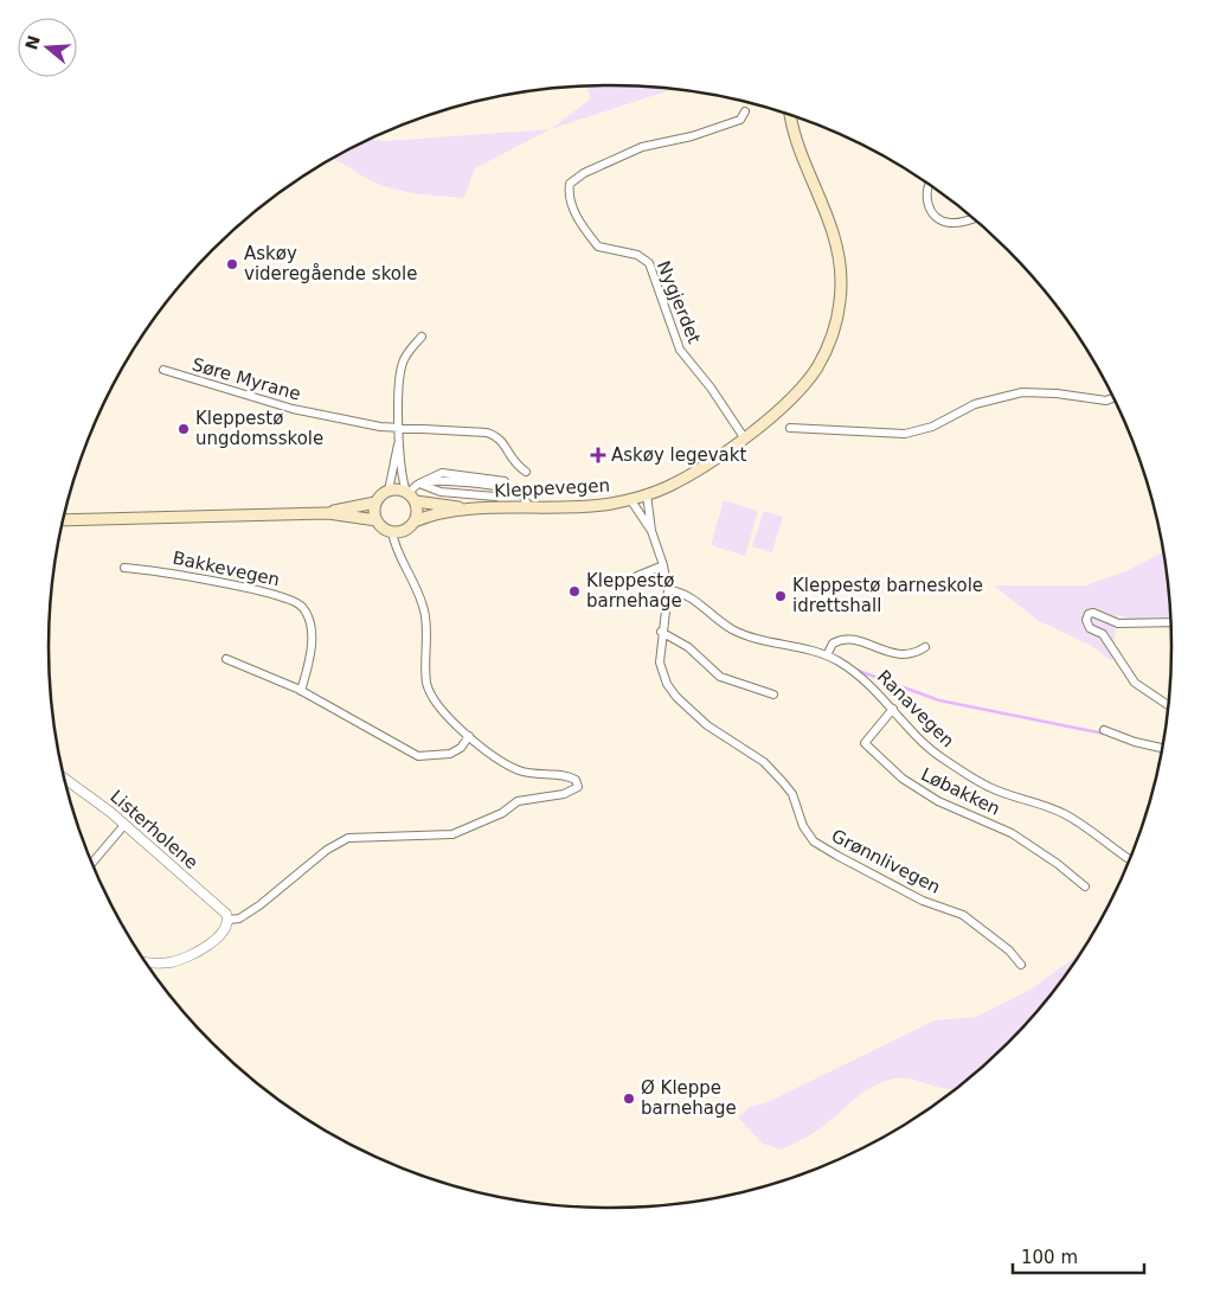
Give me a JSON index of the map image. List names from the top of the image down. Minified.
{"streets":{"main road":["Kleppevegen"],"street":["Nygjerdet","Søre Myrane","Bakkevegen","Ranavegen","Løbakken","Listerholene","Grønnlivegen"]},"crossings":[["Nygjerdet","Kleppevegen"],["Søre Myrane","Kleppevegen"],["Kleppevegen","Grønnlivegen"],["Ranavegen","Løbakken"],["Ranavegen","Grønnlivegen"]],"places":{"other":["Askøy videregående skole","Kleppestø ungdomsskole","Kleppestø barnehage","Kleppestø barneskole idrettshall","Ø Kleppe barnehage"],"health":["Askøy legevakt"]},"scale_bar":"100 m","north":"left"}
